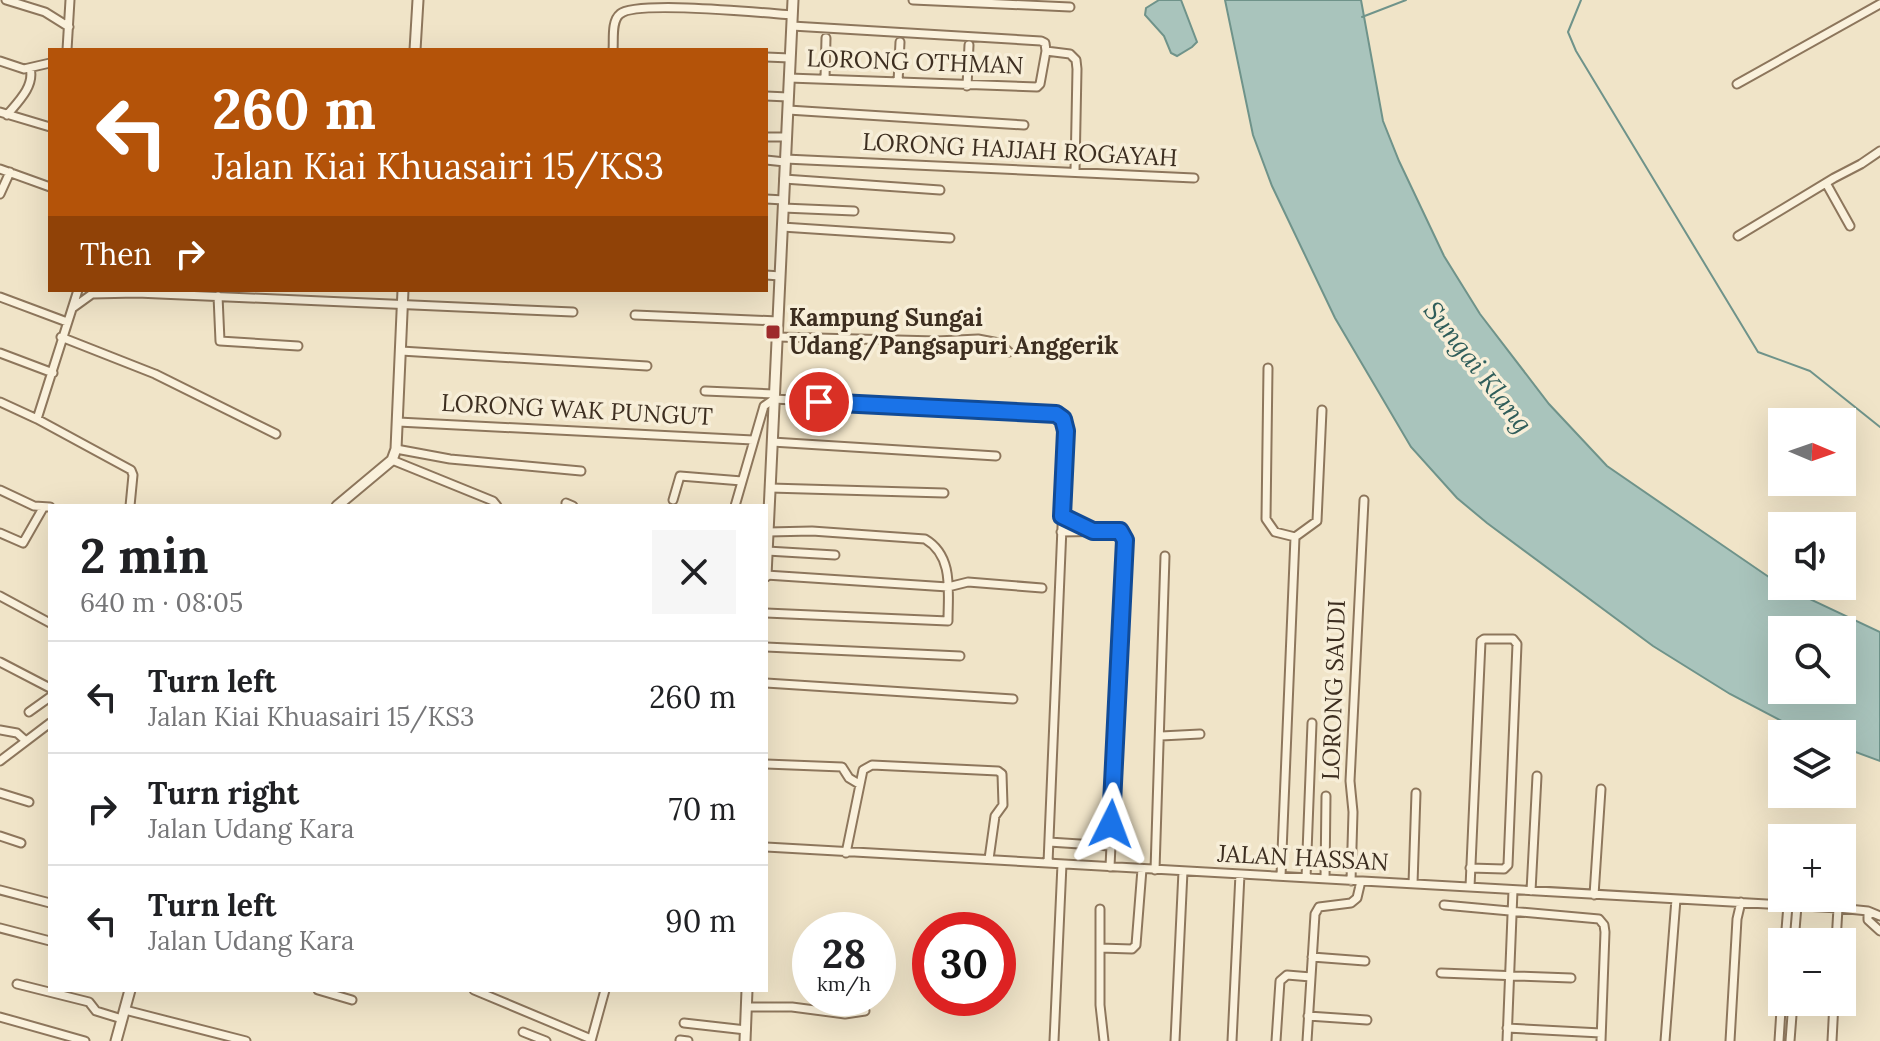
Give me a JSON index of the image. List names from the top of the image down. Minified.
{"streets":{"street":["LORONG OTHMAN","LORONG HAJJAH ROGAYAH","LORONG WAK PUNGUT","LORONG SAUDI","JALAN HASSAN"]},"crossings":[["LORONG SAUDI","JALAN HASSAN"]],"water":["Sungai Klang"],"places":{"transit":["Kampung Sungai Udang/Pangsapuri Anggerik"]},"north":"right","page":{"turn":["260 m","Jalan Kiai Khuasairi 15/KS3"],"then":"Then","map_buttons":["+","−"],"heading":["2 min","640 m · 08:05"],"list":[{"name":"Turn left","note":"Jalan Kiai Khuasairi 15/KS3","value":"260 m"},{"name":"Turn right","note":"Jalan Udang Kara","value":"70 m"},{"name":"Turn left","note":"Jalan Udang Kara","value":"90 m"}],"speed":"28 km/h","limit":"30"}}
